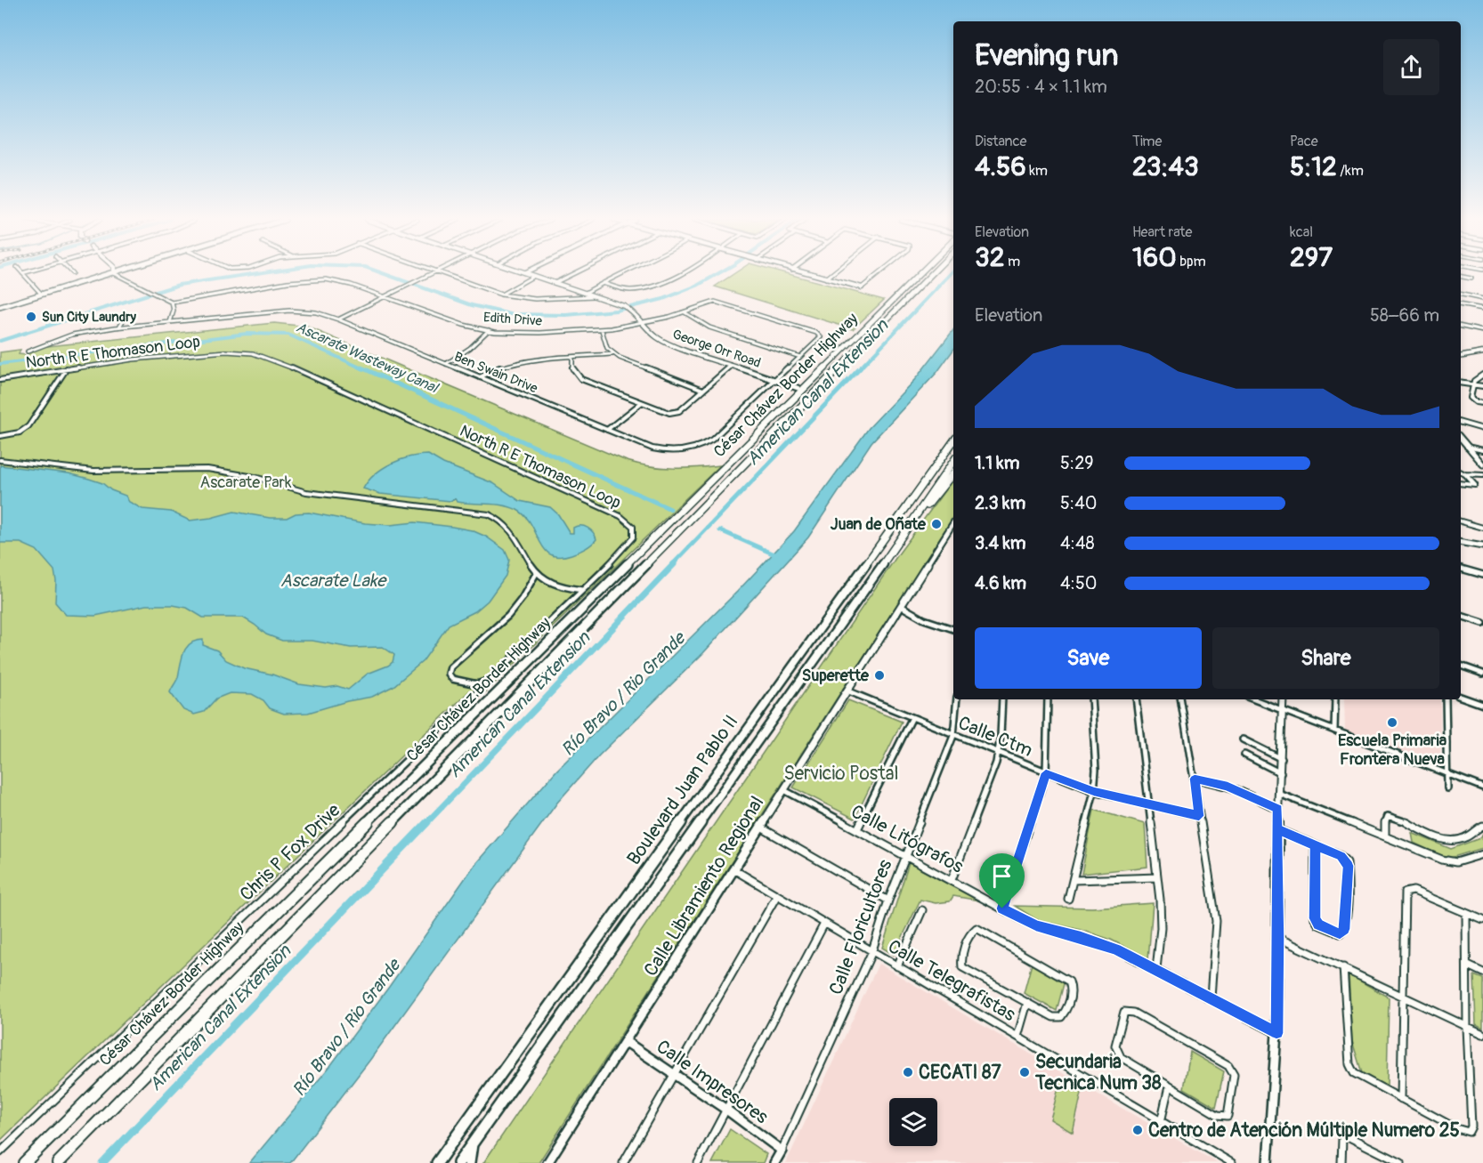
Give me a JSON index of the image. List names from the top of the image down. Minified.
{"streets":{"highway":["César Chávez Border Highway"],"main road":["Boulevard Juan Pablo II"],"street":["Edith Drive","George Orr Road","North R E Thomason Loop","Ben Swain Drive","Calle Ctm","Calle Litógrafos","Chris P Fox Drive","Calle Libramiento Regional","Calle Floricultores","Calle Telegrafistas","Calle Impresores"]},"crossings":[["Edith Drive","George Orr Road"],["Edith Drive","Ben Swain Drive"],["George Orr Road","Ben Swain Drive"],["North R E Thomason Loop","Chris P Fox Drive"],["Calle Ctm","Calle Libramiento Regional"],["Calle Ctm","Calle Floricultores"],["Calle Litógrafos","Calle Libramiento Regional"],["Calle Litógrafos","Calle Floricultores"],["Calle Libramiento Regional","Calle Telegrafistas"],["Calle Libramiento Regional","Calle Impresores"],["Calle Floricultores","Calle Telegrafistas"],["Calle Floricultores","Calle Impresores"]],"water":["Ascarate Wasteway Canal","American Canal Extension","Ascarate Lake","Río Bravo / Rio Grande"],"parks":["Ascarate Park","Servicio Postal"],"places":["Sun City Laundry","Juan de Oñate","Superette","Escuela Primaria Frontera Nueva","CECATI 87","Secundaria Tecnica Num 38","Centro de Atención Múltiple Numero 25"],"page":{"heading":["Evening run","20:55 · 4 × 1.1 km"],"stats":[["Distance","4.56 km"],["Time","23:43"],["Pace","5:12 /km"],["Elevation","32 m"],["Heart rate","160 bpm"],["kcal","297"]],"chart":["Elevation","58–66 m"],"list":[{"name":"1.1 km","note":"5:29"},{"name":"2.3 km","note":"5:40"},{"name":"3.4 km","note":"4:48"},{"name":"4.6 km","note":"4:50"}],"buttons":["Save","Share"]}}
